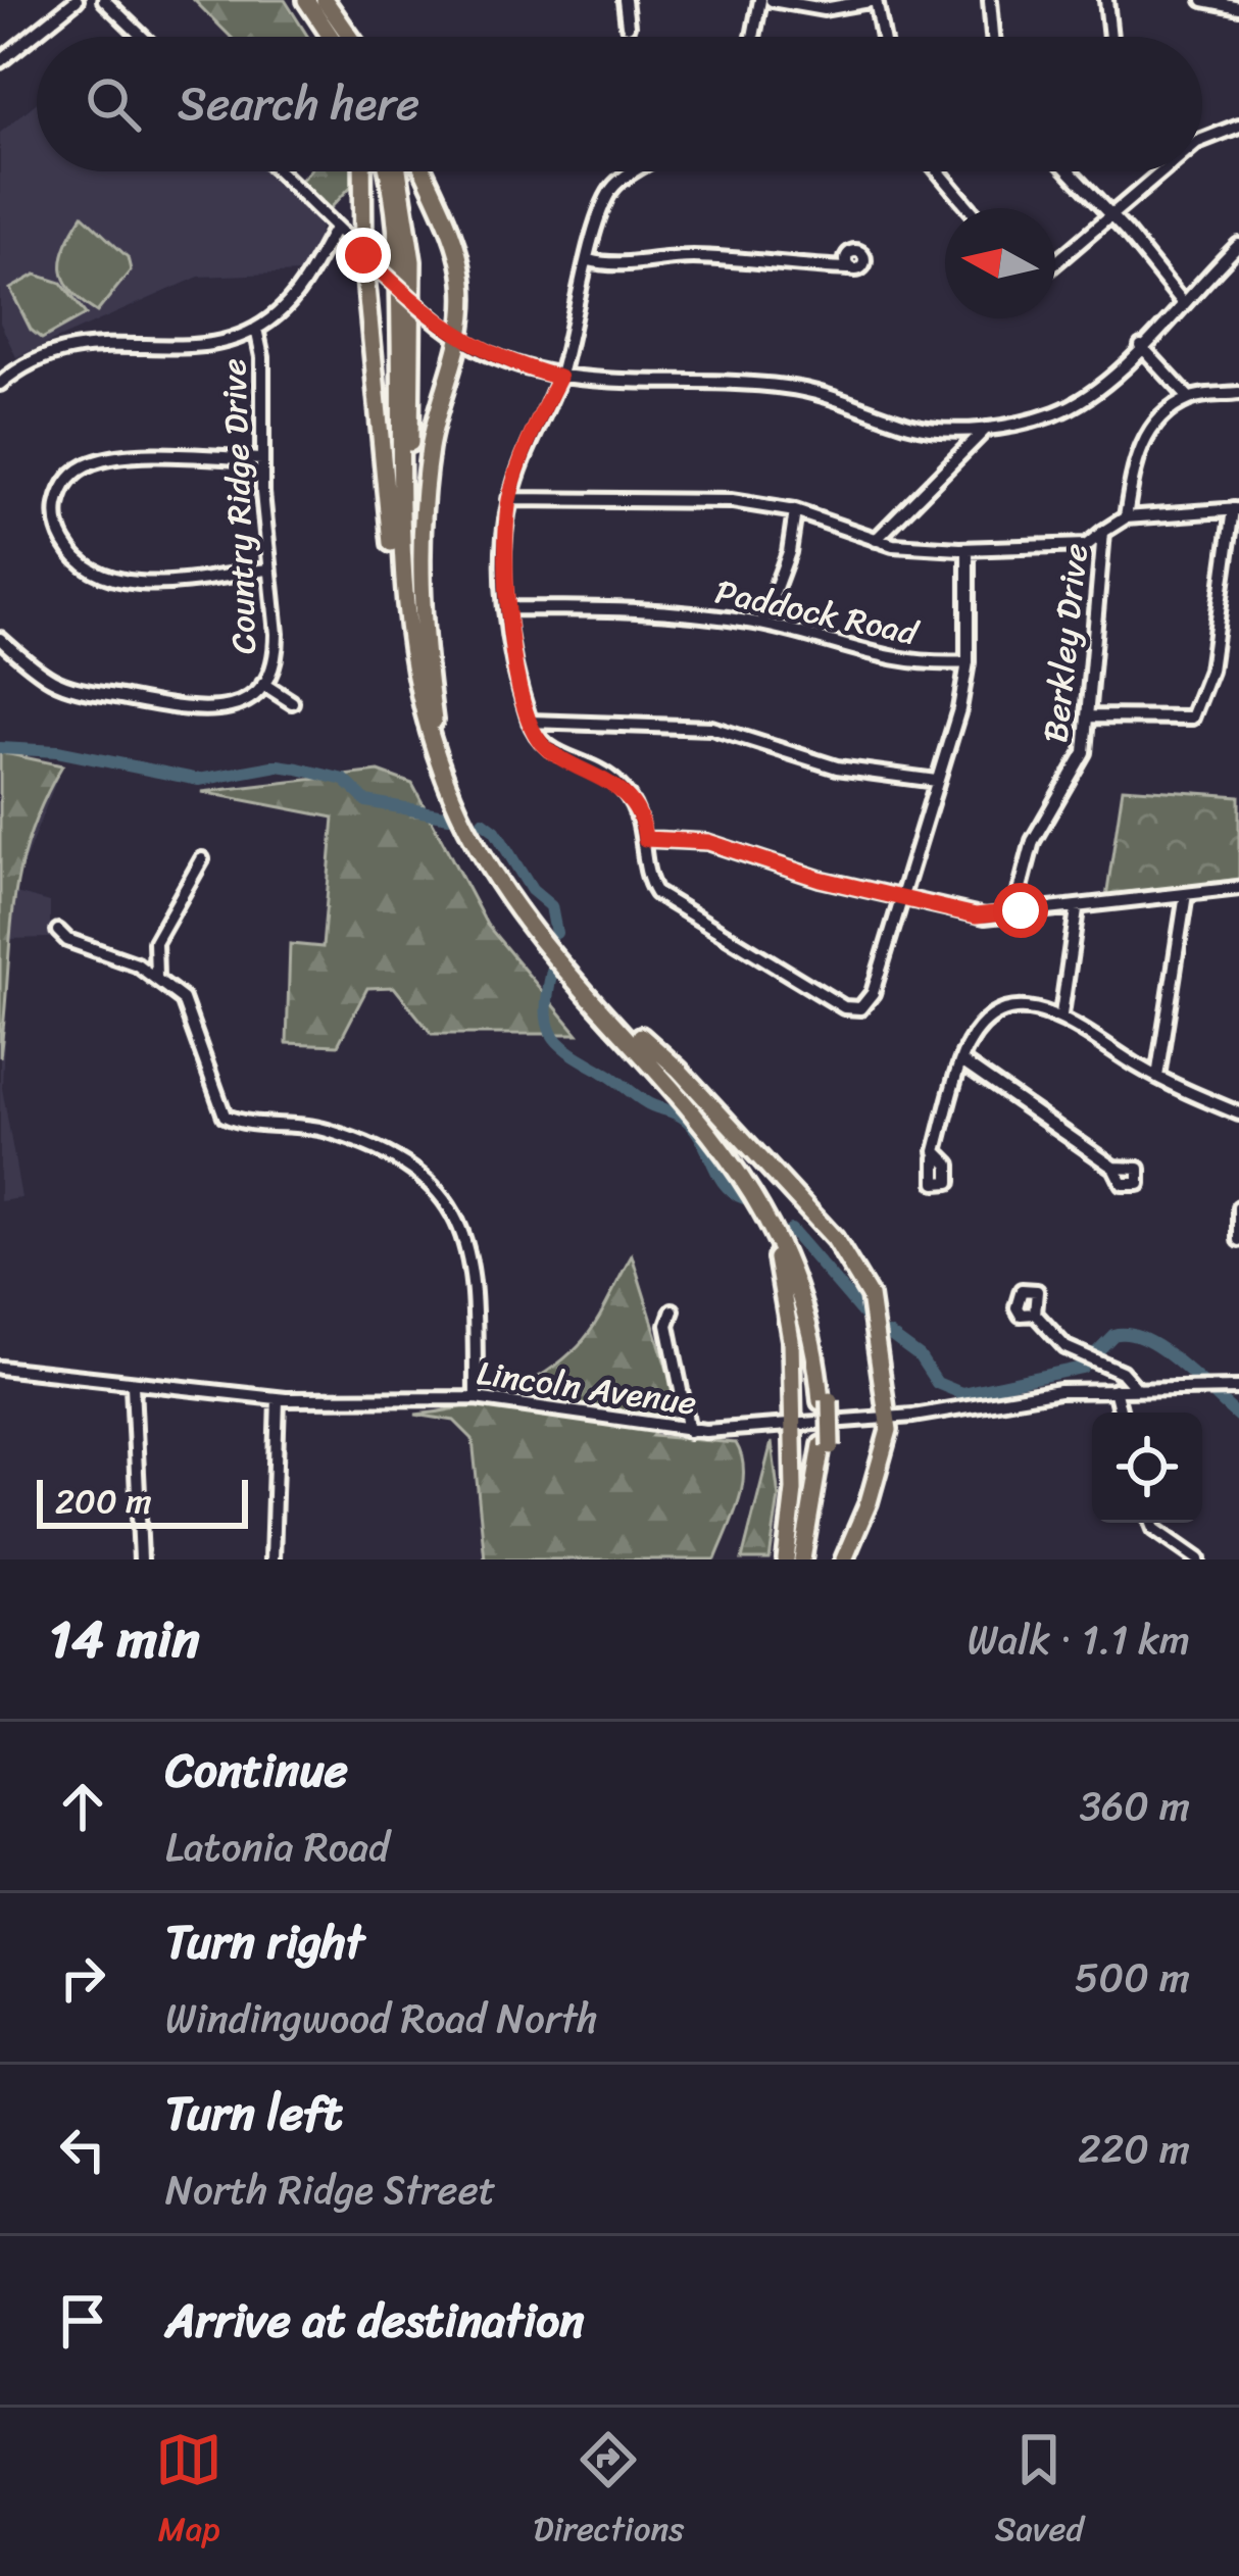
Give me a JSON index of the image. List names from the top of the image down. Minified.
{"streets":{"street":["Country Ridge Drive","Paddock Road","Berkley Drive","Lincoln Avenue"]},"scale_bar":"200 m","north":"left","page":{"search":"Search here","scale":"200 m","heading":["14 min","Walk · 1.1 km"],"list":[["Continue","Latonia Road","360 m"],["Turn right","Windingwood Road North","500 m"],["Turn left","North Ridge Street","220 m"],"Arrive at destination"],"nav":["Map","Directions","Saved"]}}
